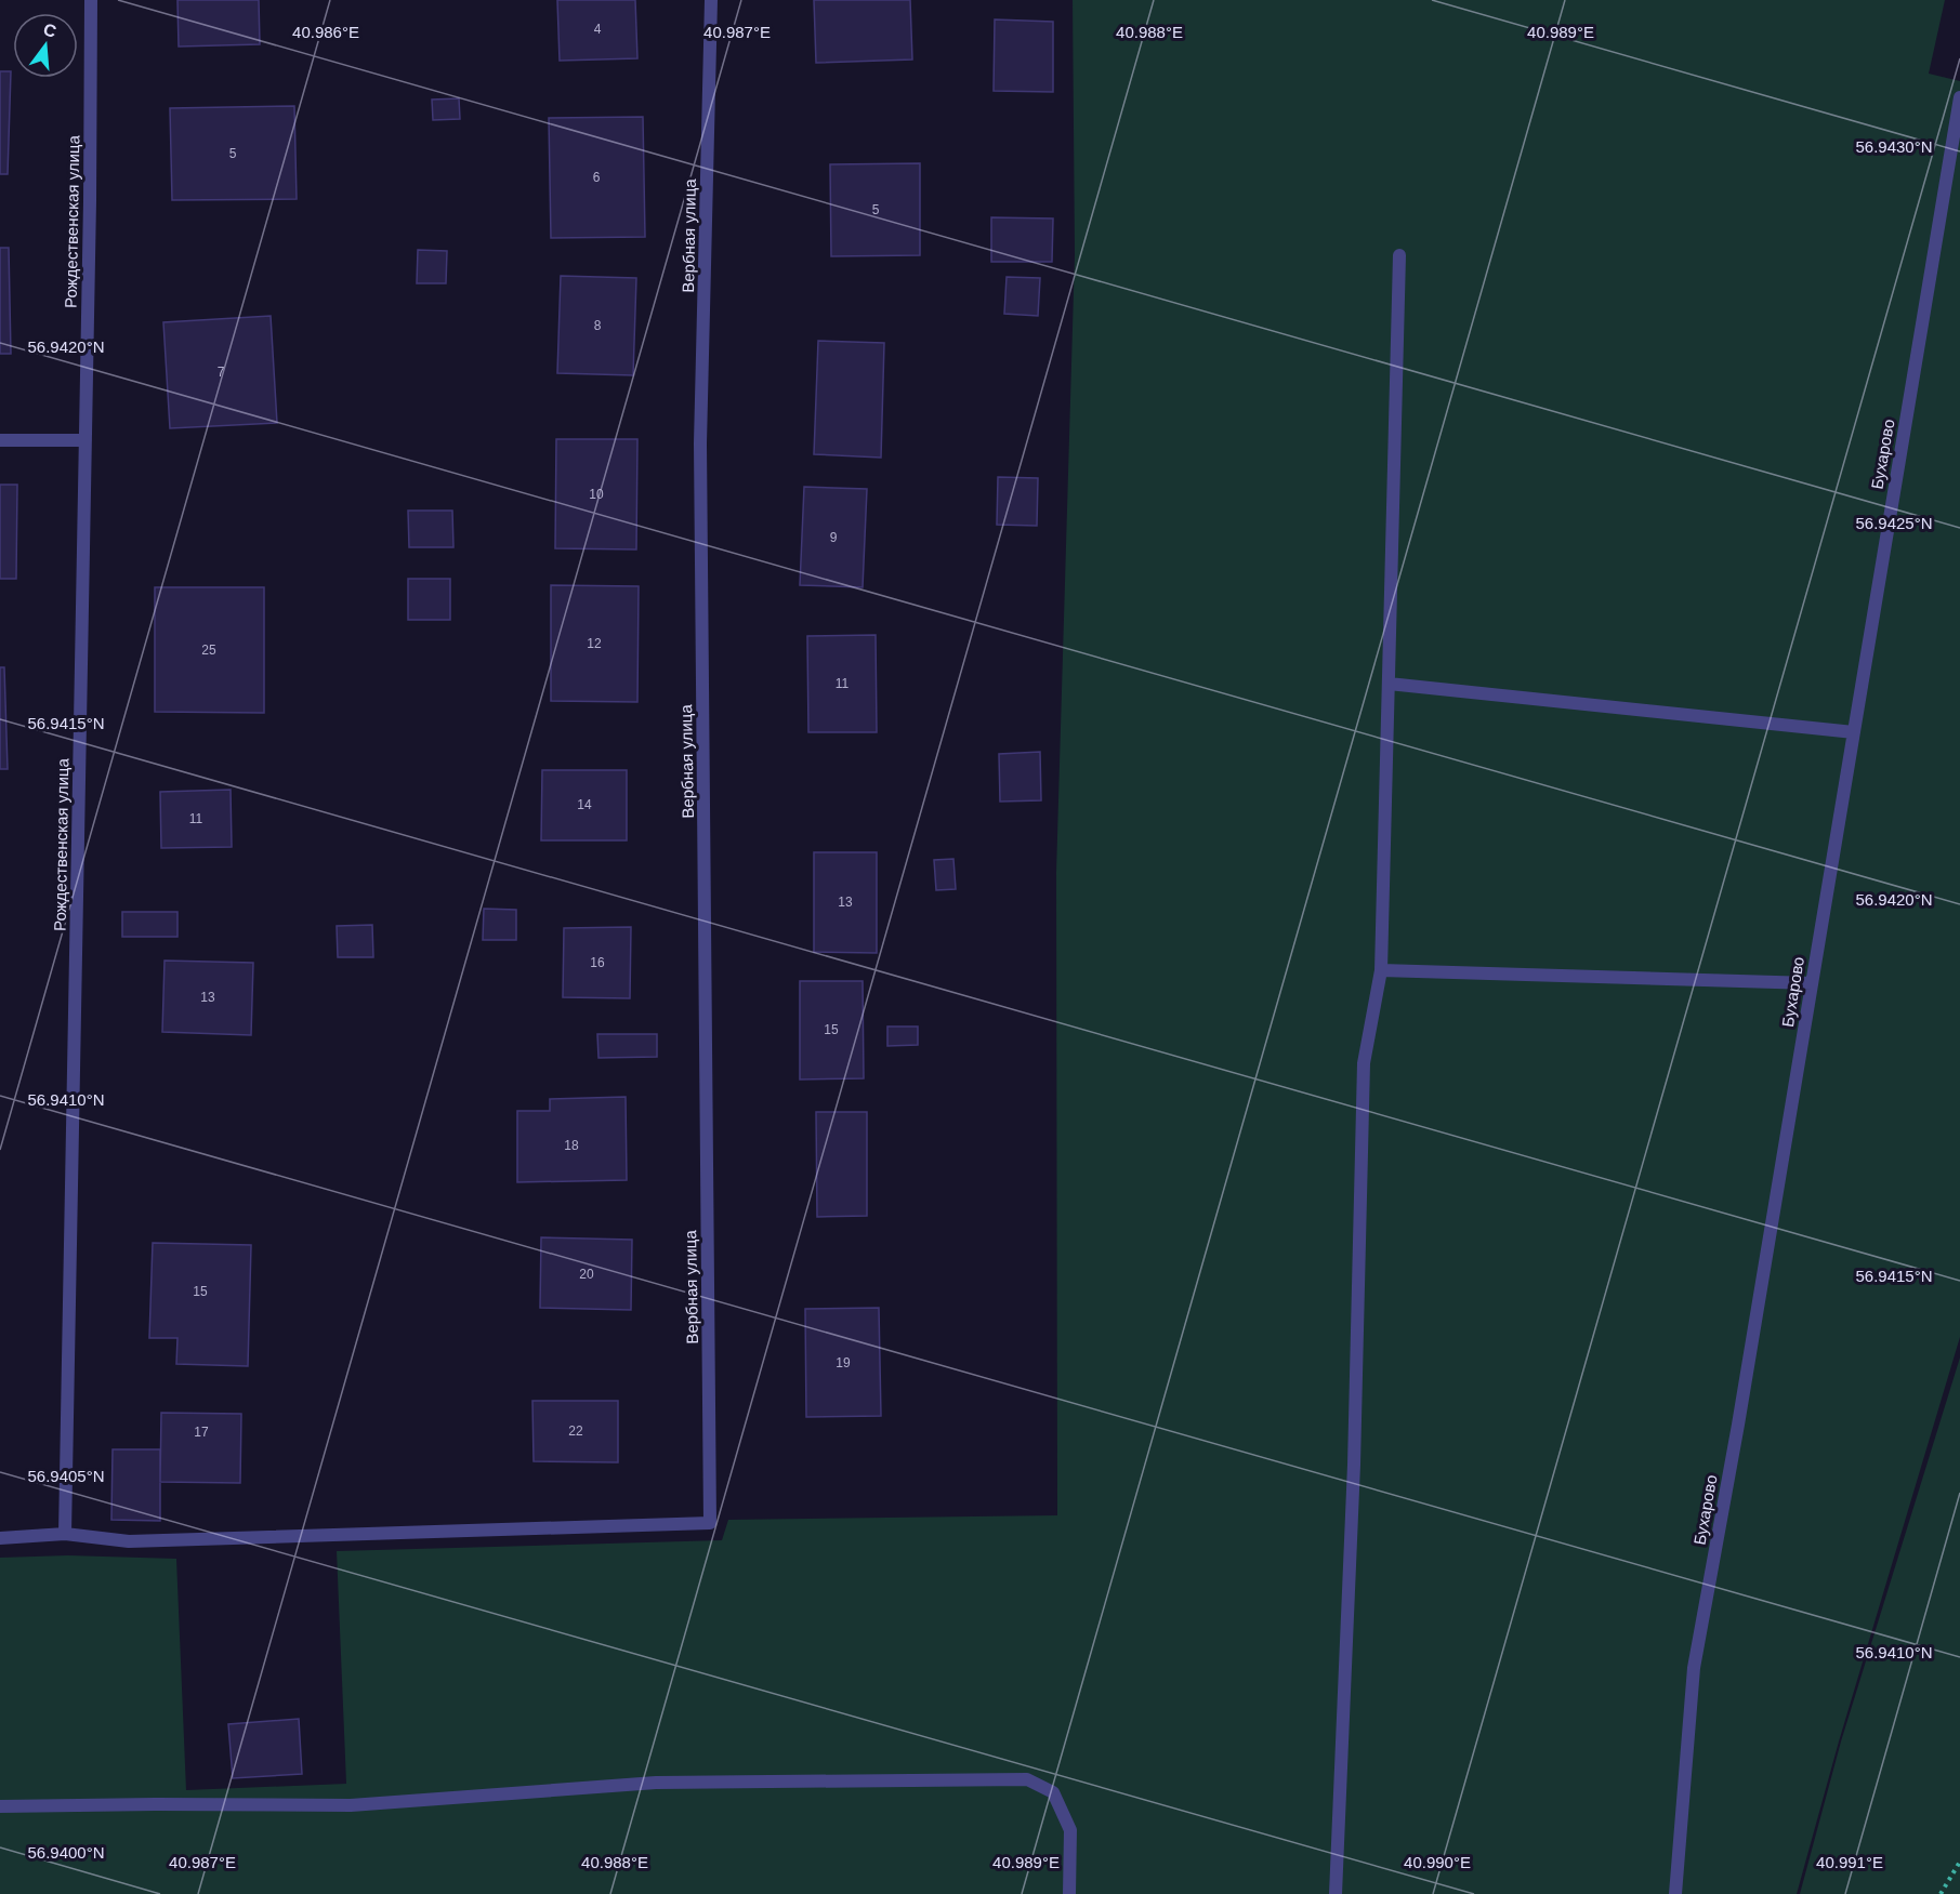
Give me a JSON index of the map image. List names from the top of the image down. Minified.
{"streets":{"street":["Рождественская улица","Вербная улица","Бухарово"]},"crossings":[["Рождественская улица","Вербная улица"]],"house_numbers":["4","5","6","5","8","7","10","9","12","25","11","14","11","13","16","13","15","18","20","15","19","22","17"],"north":"top","coordinates":["40.986°E","40.987°E","40.988°E","40.989°E","56.9430°N","56.9420°N","56.9425°N","56.9415°N","56.9410°N","56.9405°N","56.9400°N","40.990°E","40.991°E"]}
